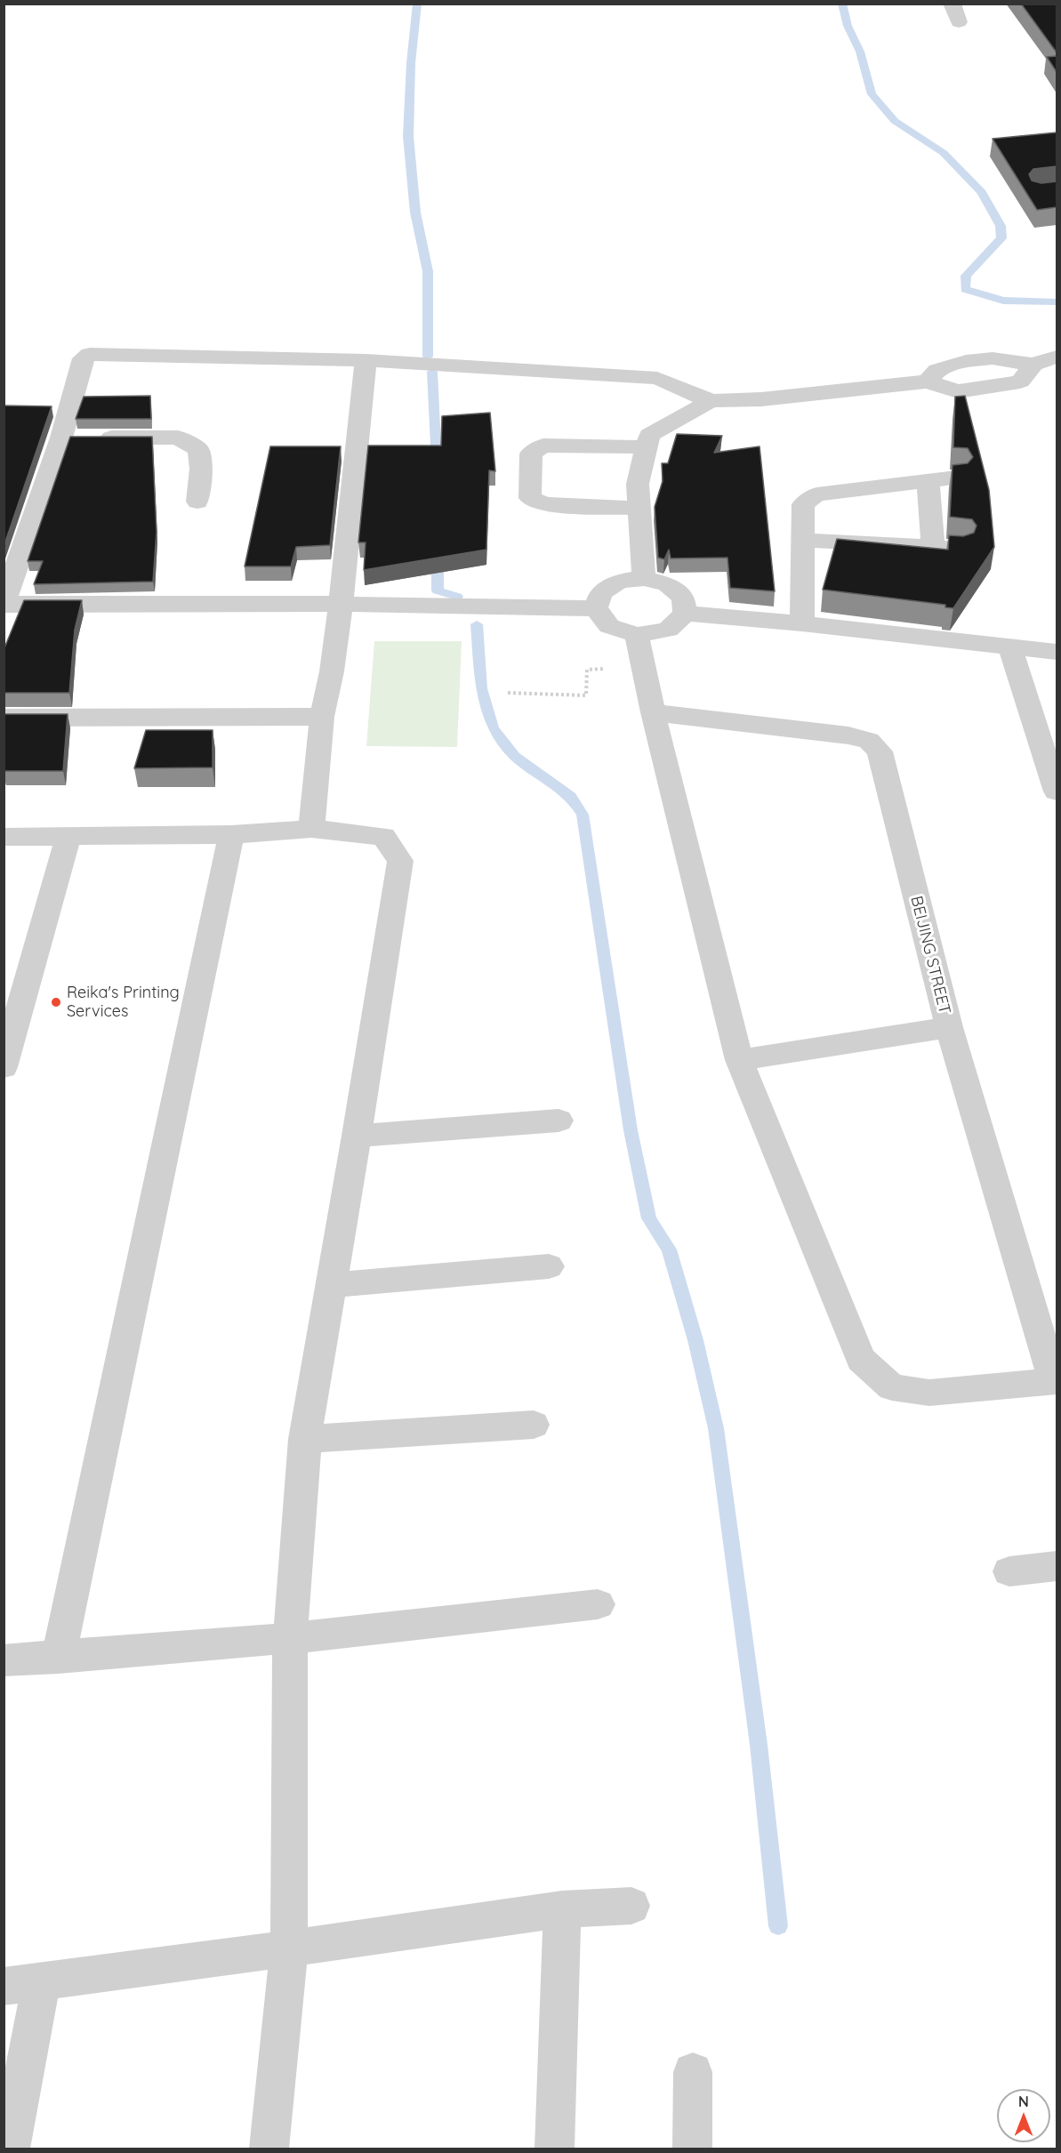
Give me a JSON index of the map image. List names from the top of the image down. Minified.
{"streets":{"street":["BEIJING STREET"]},"places":["Reika's Printing Services"],"north":"top"}
